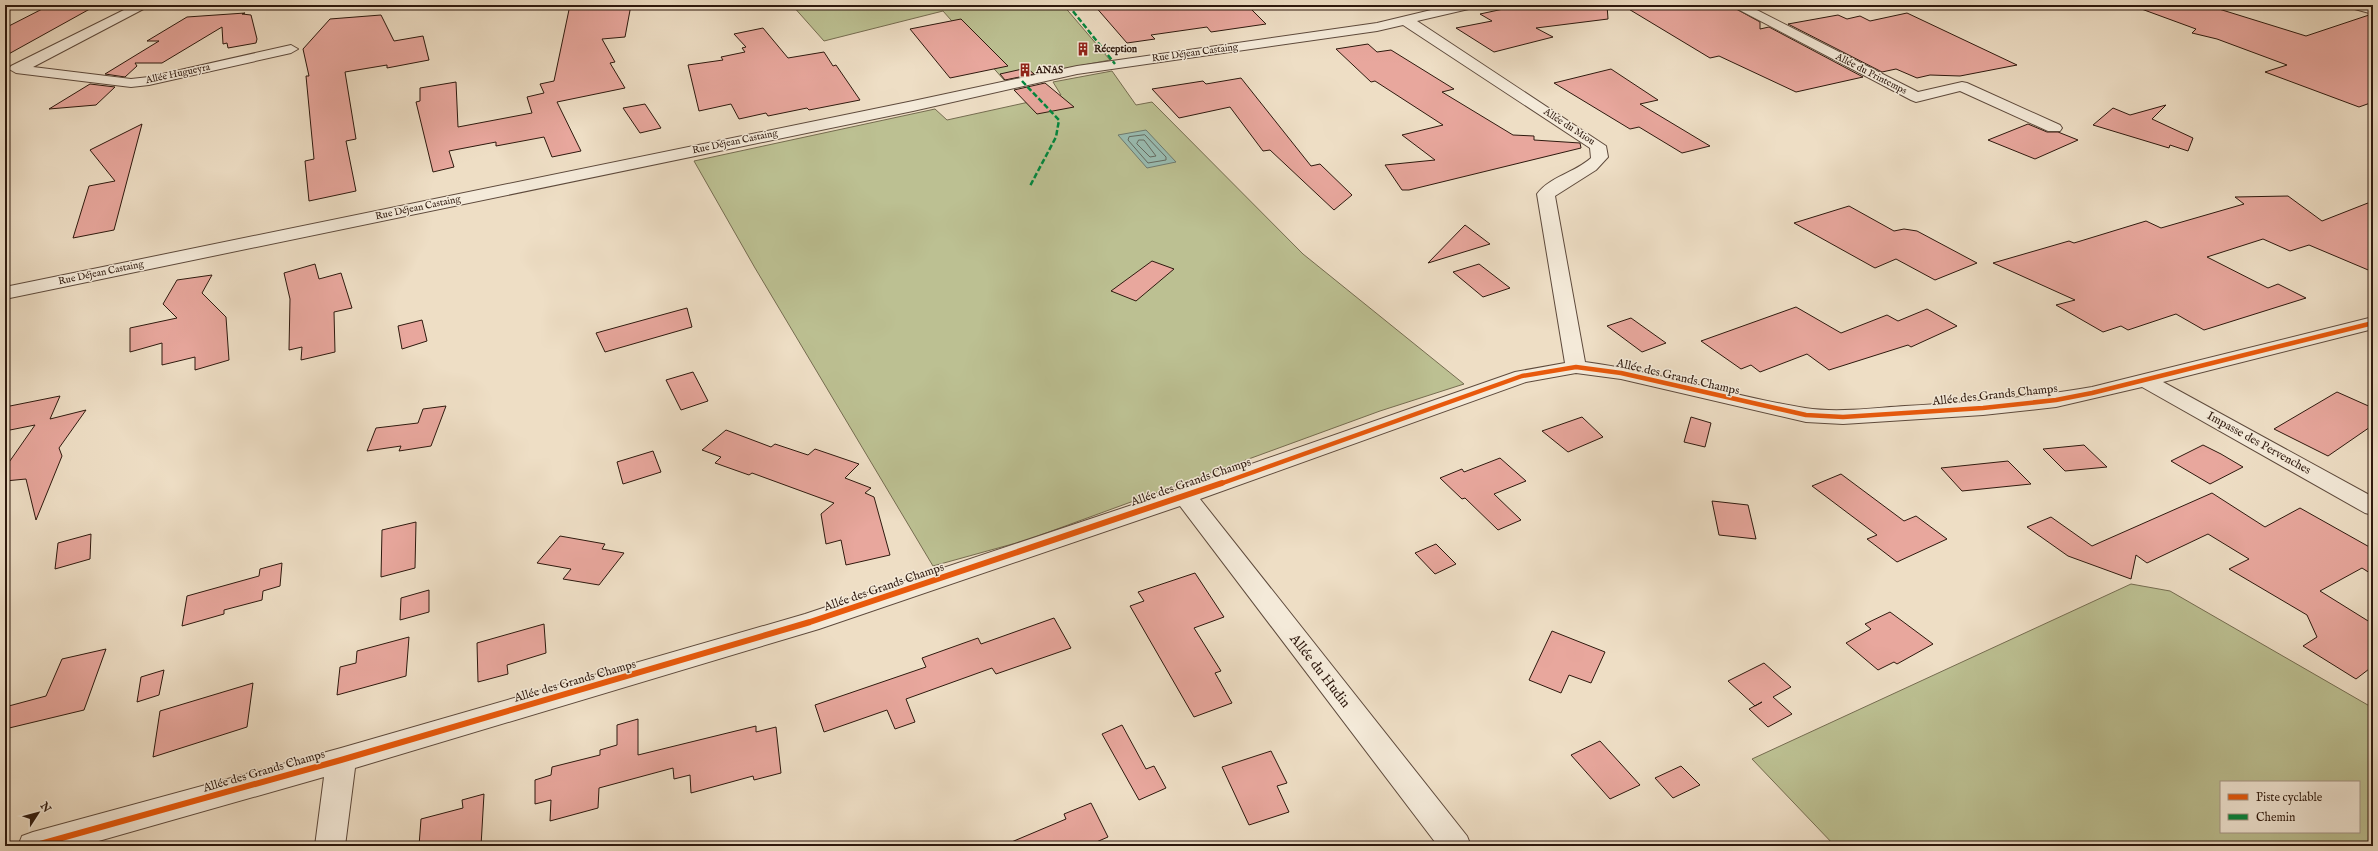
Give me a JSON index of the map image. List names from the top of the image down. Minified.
{"streets":{"street":["Rue Déjean Castaing","Allée Hugueyra","Allée du Printemps","Allée du Miou","Allée des Grands Champs","Impasse des Pervenches","Allée du Hudin"]},"crossings":[["Rue Déjean Castaing","Allée du Miou"],["Allée du Miou","Allée des Grands Champs"],["Allée des Grands Champs","Impasse des Pervenches"],["Allée des Grands Champs","Allée du Hudin"]],"places":{"building":["Réception","ANAS"]},"legend":["Piste cyclable","Chemin"],"north":"top right"}
